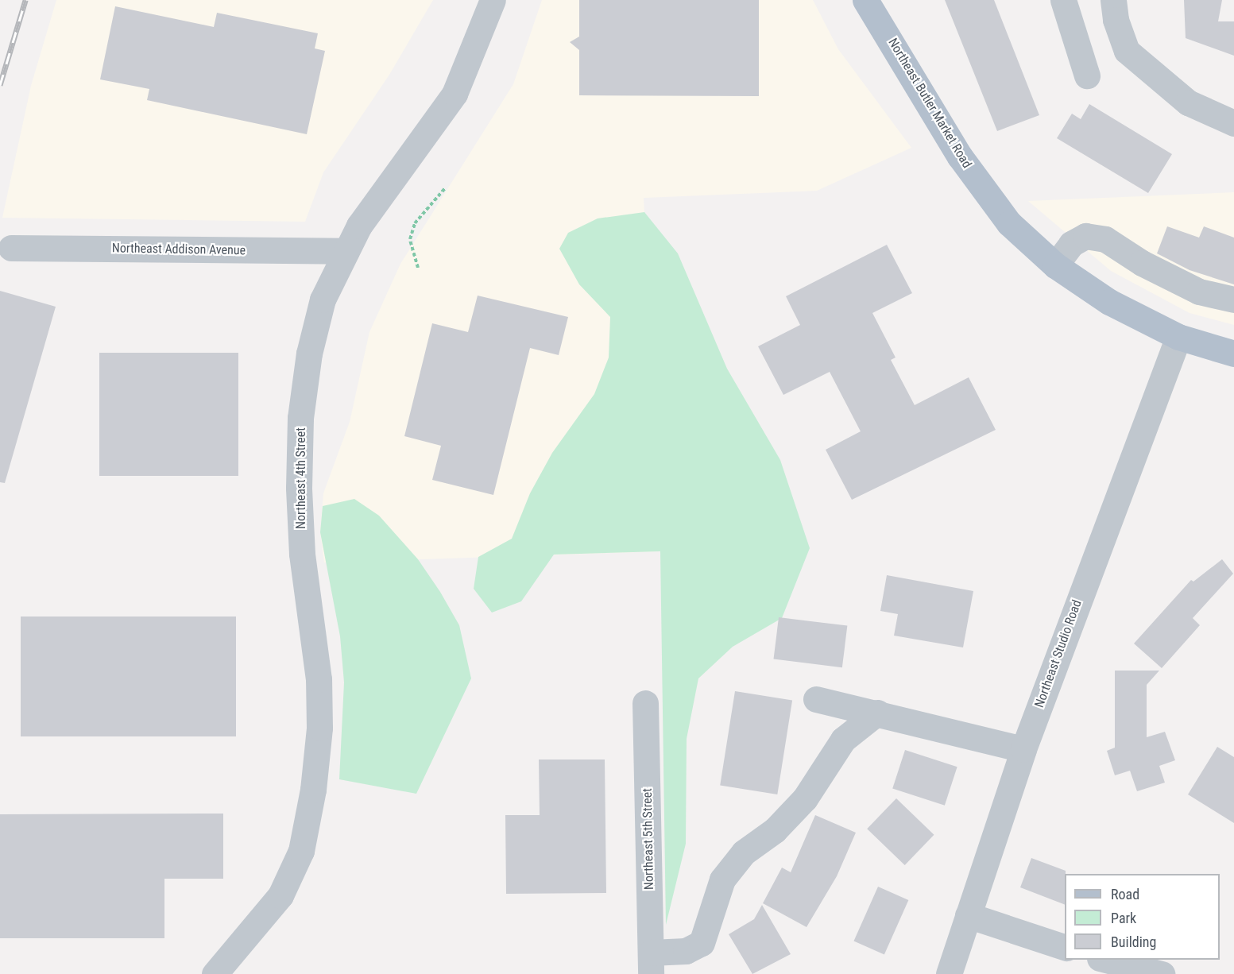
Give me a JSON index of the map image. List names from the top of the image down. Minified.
{"streets":{"main road":["Northeast Butler Market Road"],"street":["Northeast Addison Avenue","Northeast 4th Street","Northeast Studio Road","Northeast 5th Street"]},"crossings":[["Northeast Butler Market Road","Northeast Studio Road"],["Northeast Addison Avenue","Northeast 4th Street"]],"legend":["Road","Park","Building"]}
